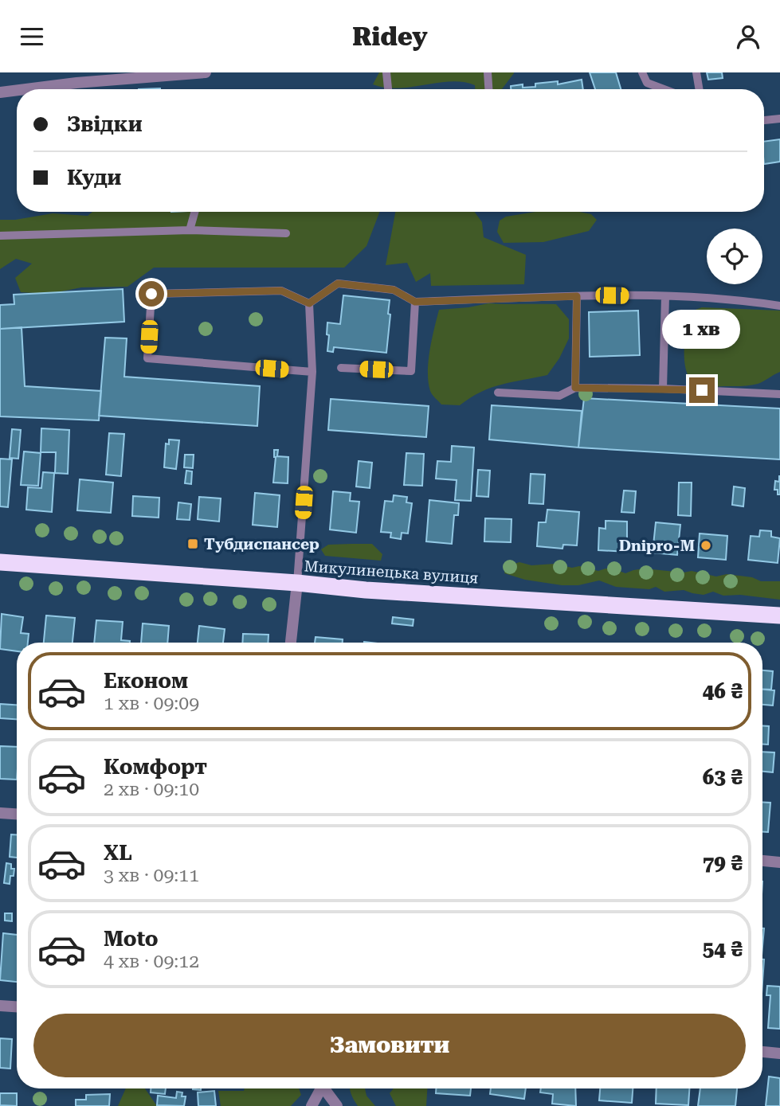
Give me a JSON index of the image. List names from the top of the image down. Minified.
{"streets":{"highway":["Микулинецька вулиця"]},"places":{"transit":["Тубдиспансер"],"other":["Dnipro-M"]},"page":{"header":"Ridey","banner":["Звідки","Куди"],"bubble":"1 хв","list":[{"name":"Економ","note":"1 хв · 09:09","value":"46 ₴"},{"name":"Комфорт","note":"2 хв · 09:10","value":"63 ₴"},{"name":"XL","note":"3 хв · 09:11","value":"79 ₴"},{"name":"Moto","note":"4 хв · 09:12","value":"54 ₴"}],"buttons":"Замовити"}}
